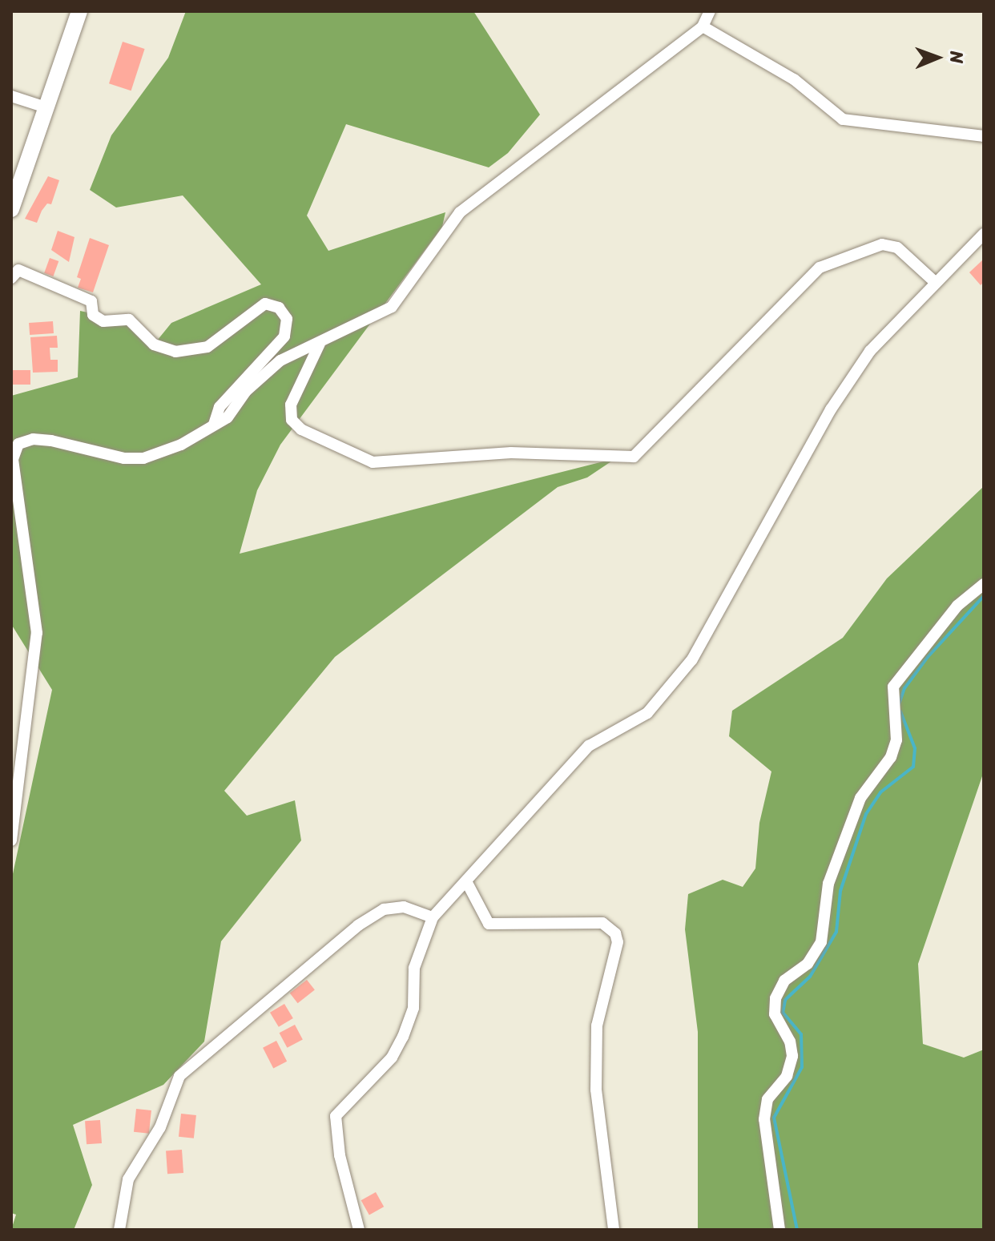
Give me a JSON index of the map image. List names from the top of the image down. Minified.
{"north":"right"}
